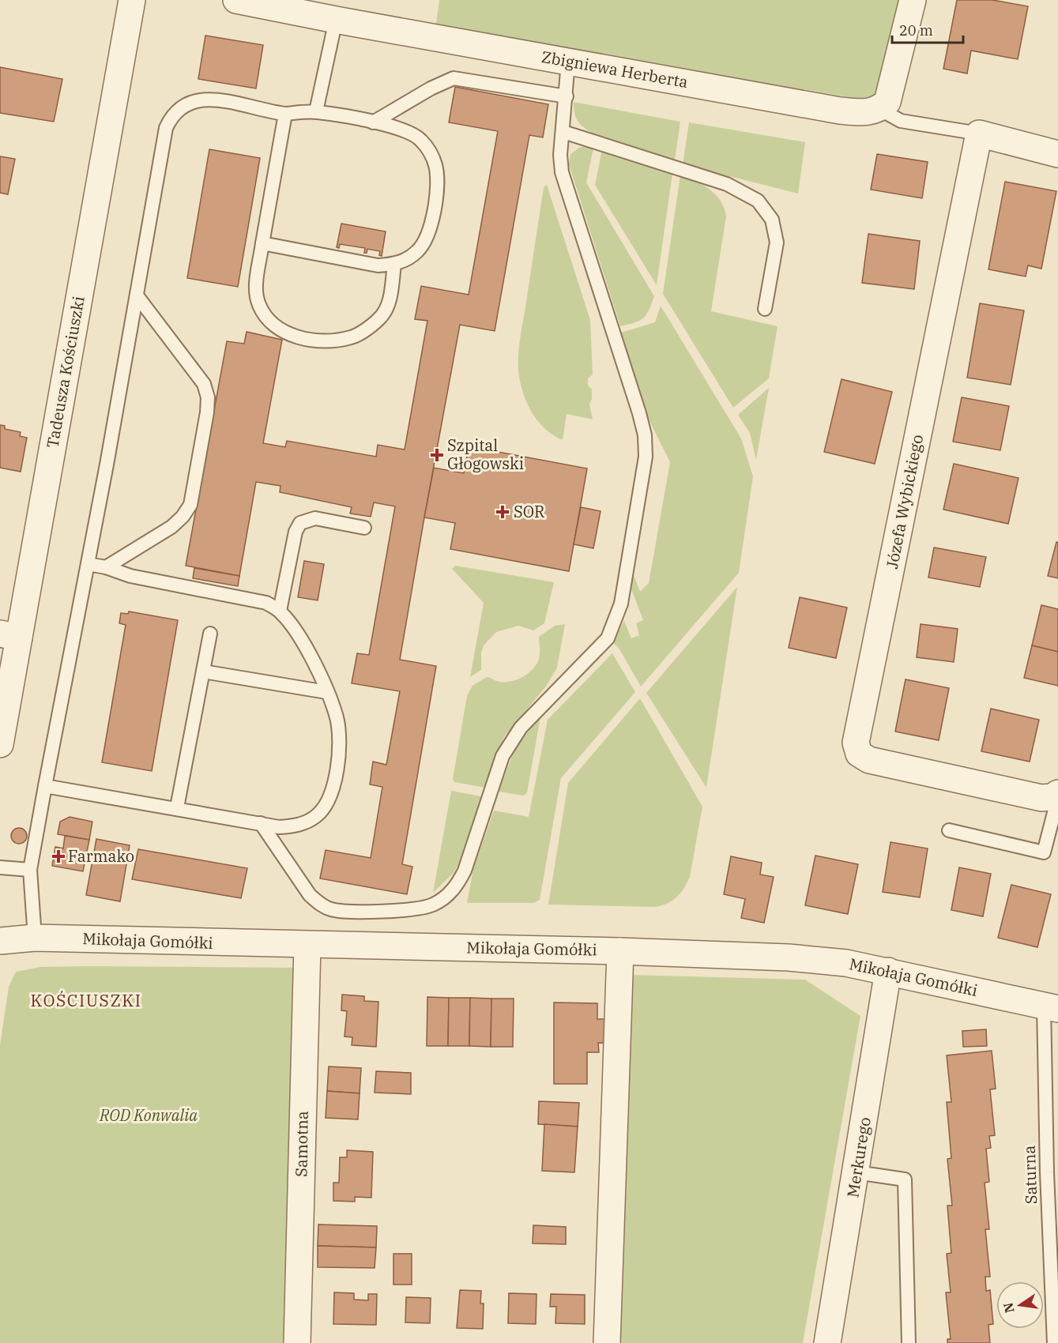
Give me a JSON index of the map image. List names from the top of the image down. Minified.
{"streets":{"street":["Zbigniewa Herberta","Tadeusza Kościuszki","Józefa Wybickiego","Mikołaja Gomółki","Samotna","Merkurego"],"lane":["Saturna"]},"crossings":[["Mikołaja Gomółki","Samotna"],["Mikołaja Gomółki","Merkurego"],["Mikołaja Gomółki","Saturna"]],"districts":["KOŚCIUSZKI"],"parks":["ROD Konwalia"],"places":{"health":["Szpital Głogowski","SOR","Farmako"]},"scale_bar":"20 m","north":"left"}
